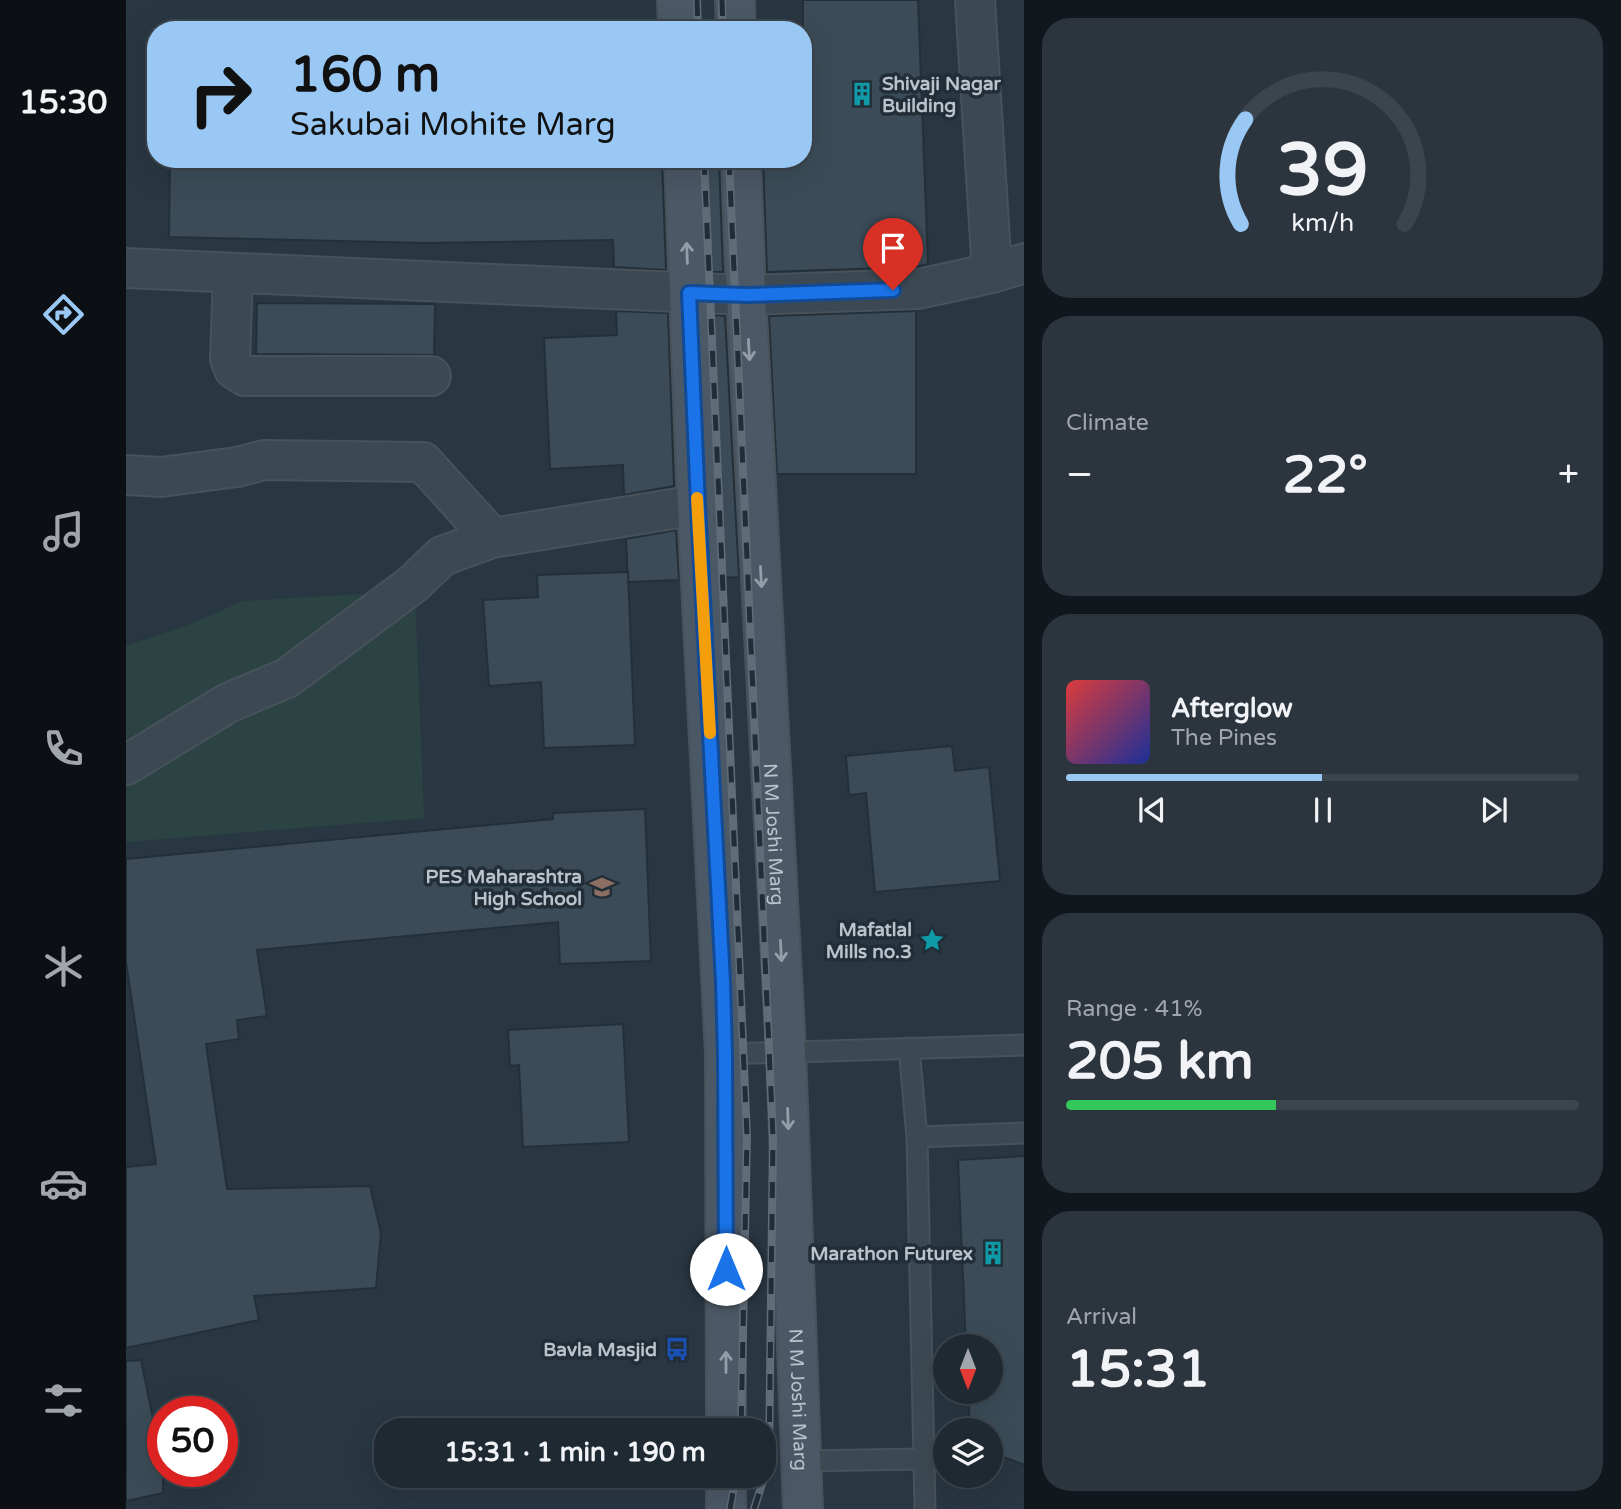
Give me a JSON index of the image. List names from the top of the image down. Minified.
{"streets":{"main road":["N M Joshi Marg"]},"places":{"building":["Shivaji Nagar Building","Marathon Futurex"],"school or university":["PES Maharashtra High School"],"place":["Mafatlal Mills no.3"],"bus stop":["Bavla Masjid"]},"north":"bottom","page":{"tabs":"15:30","turn":["160 m","Sakubai Mohite Marg"],"tile":["Climate",["Range · 41%","205 km"],["Arrival","15:31"]],"heat":["−","22°","+"],"song":["Afterglow","The Pines"],"limit":"50","trip":"15:31 · 1 min · 190 m","gauge":["39","km/h"]}}
